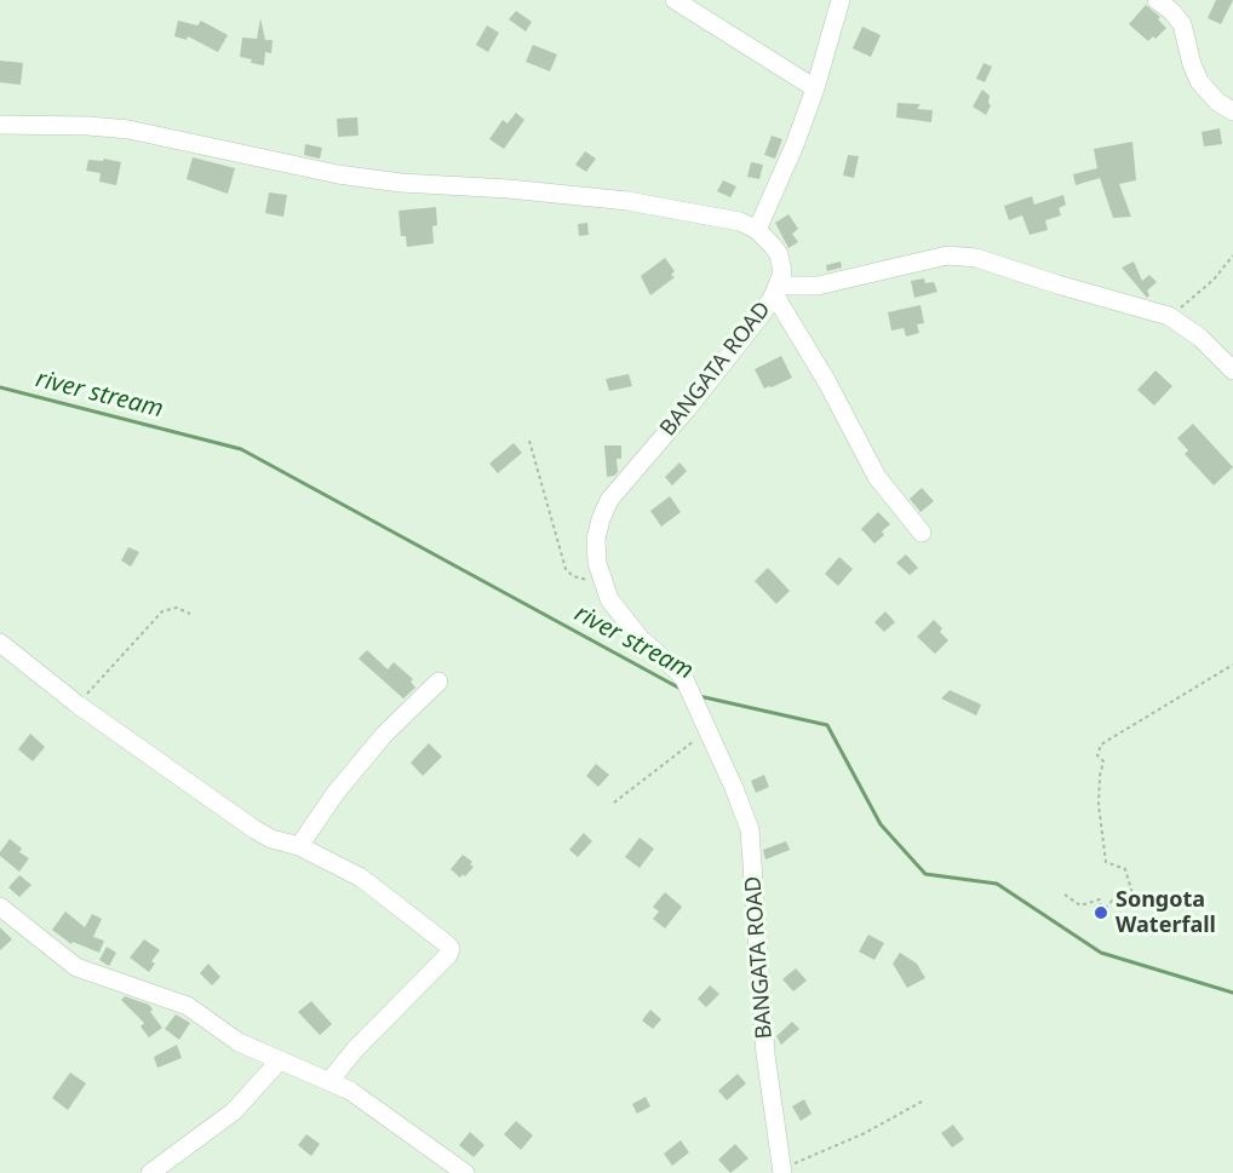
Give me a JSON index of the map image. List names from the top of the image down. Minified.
{"streets":{"street":["BANGATA ROAD"]},"water":["river stream"],"places":["Songota Waterfall"]}
